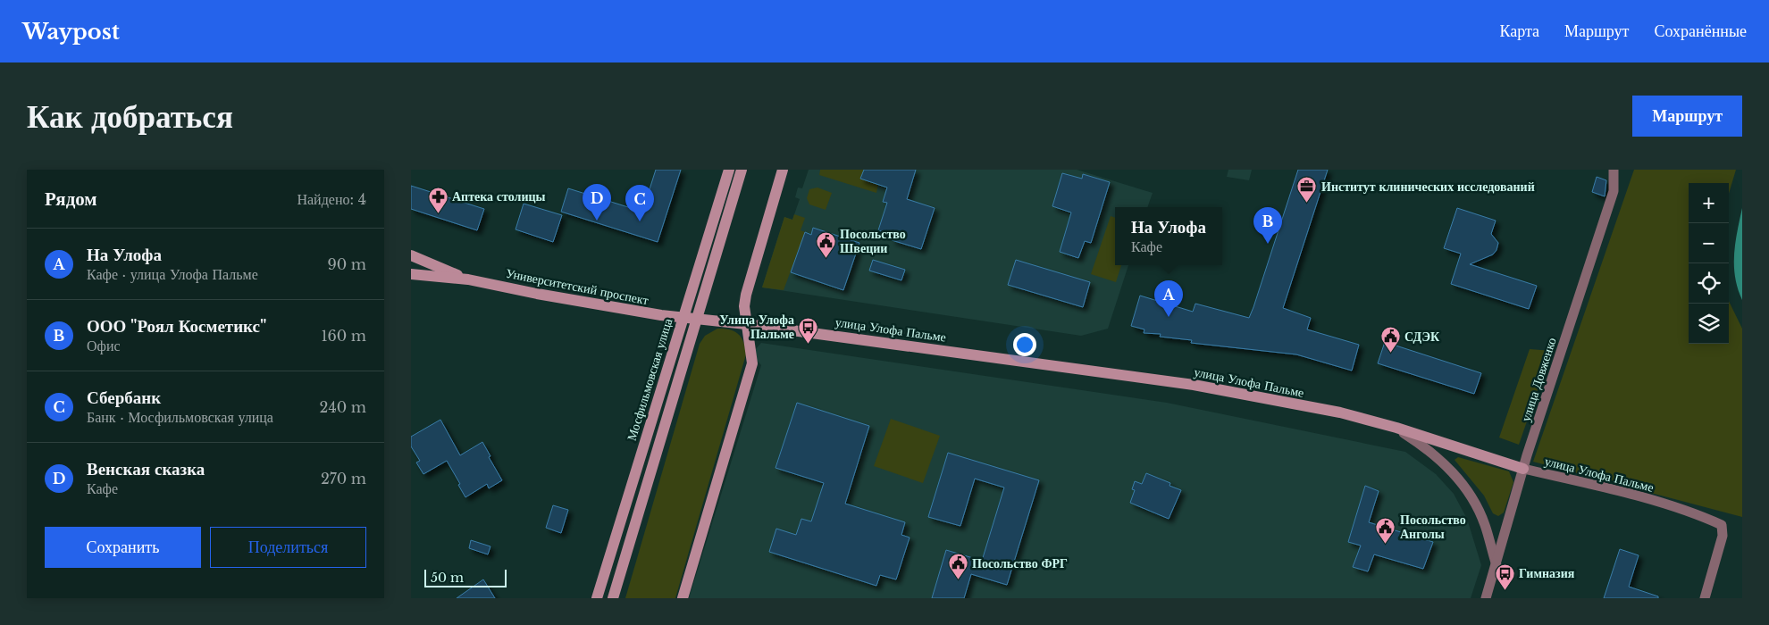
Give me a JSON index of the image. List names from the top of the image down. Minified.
{"streets":{"street":["Университетский проспект","улица Улофа Пальме","Мосфильмовская улица","улица Довженко"]},"crossings":[["Университетский проспект","улица Улофа Пальме"],["Университетский проспект","Мосфильмовская улица"],["улица Улофа Пальме","Мосфильмовская улица"],["улица Улофа Пальме","улица Довженко"]],"places":{"office":["Институт клинических исследований"],"pharmacy":["Аптека столицы"],"public building":["Посольство Швеции","СДЭК","Посольство Анголы","Посольство ФРГ"],"bus stop":["Улица Улофа Пальме","Гимназия"]},"scale_bar":"50 m","page":{"header":"Waypost","nav":["Карта","Маршрут","Сохранённые"],"buttons":["Маршрут",["Сохранить","Поделиться"]],"title":"Как добраться","heading":["Рядом","Найдено: 4"],"map_buttons":["+","−"],"pins":["D","C","B","A"],"popup":["На Улофа","Кафе"],"list":[{"mark":"A","name":"На Улофа","note":"Кафе · улица Улофа Пальме","value":"90 m"},{"mark":"B","name":"ООО \"Роял Косметикс\"","note":"Офис","value":"160 m"},{"mark":"C","name":"Сбербанк","note":"Банк · Мосфильмовская улица","value":"240 m"},{"mark":"D","name":"Венская сказка","note":"Кафе","value":"270 m"}],"scale":"50 m"}}
